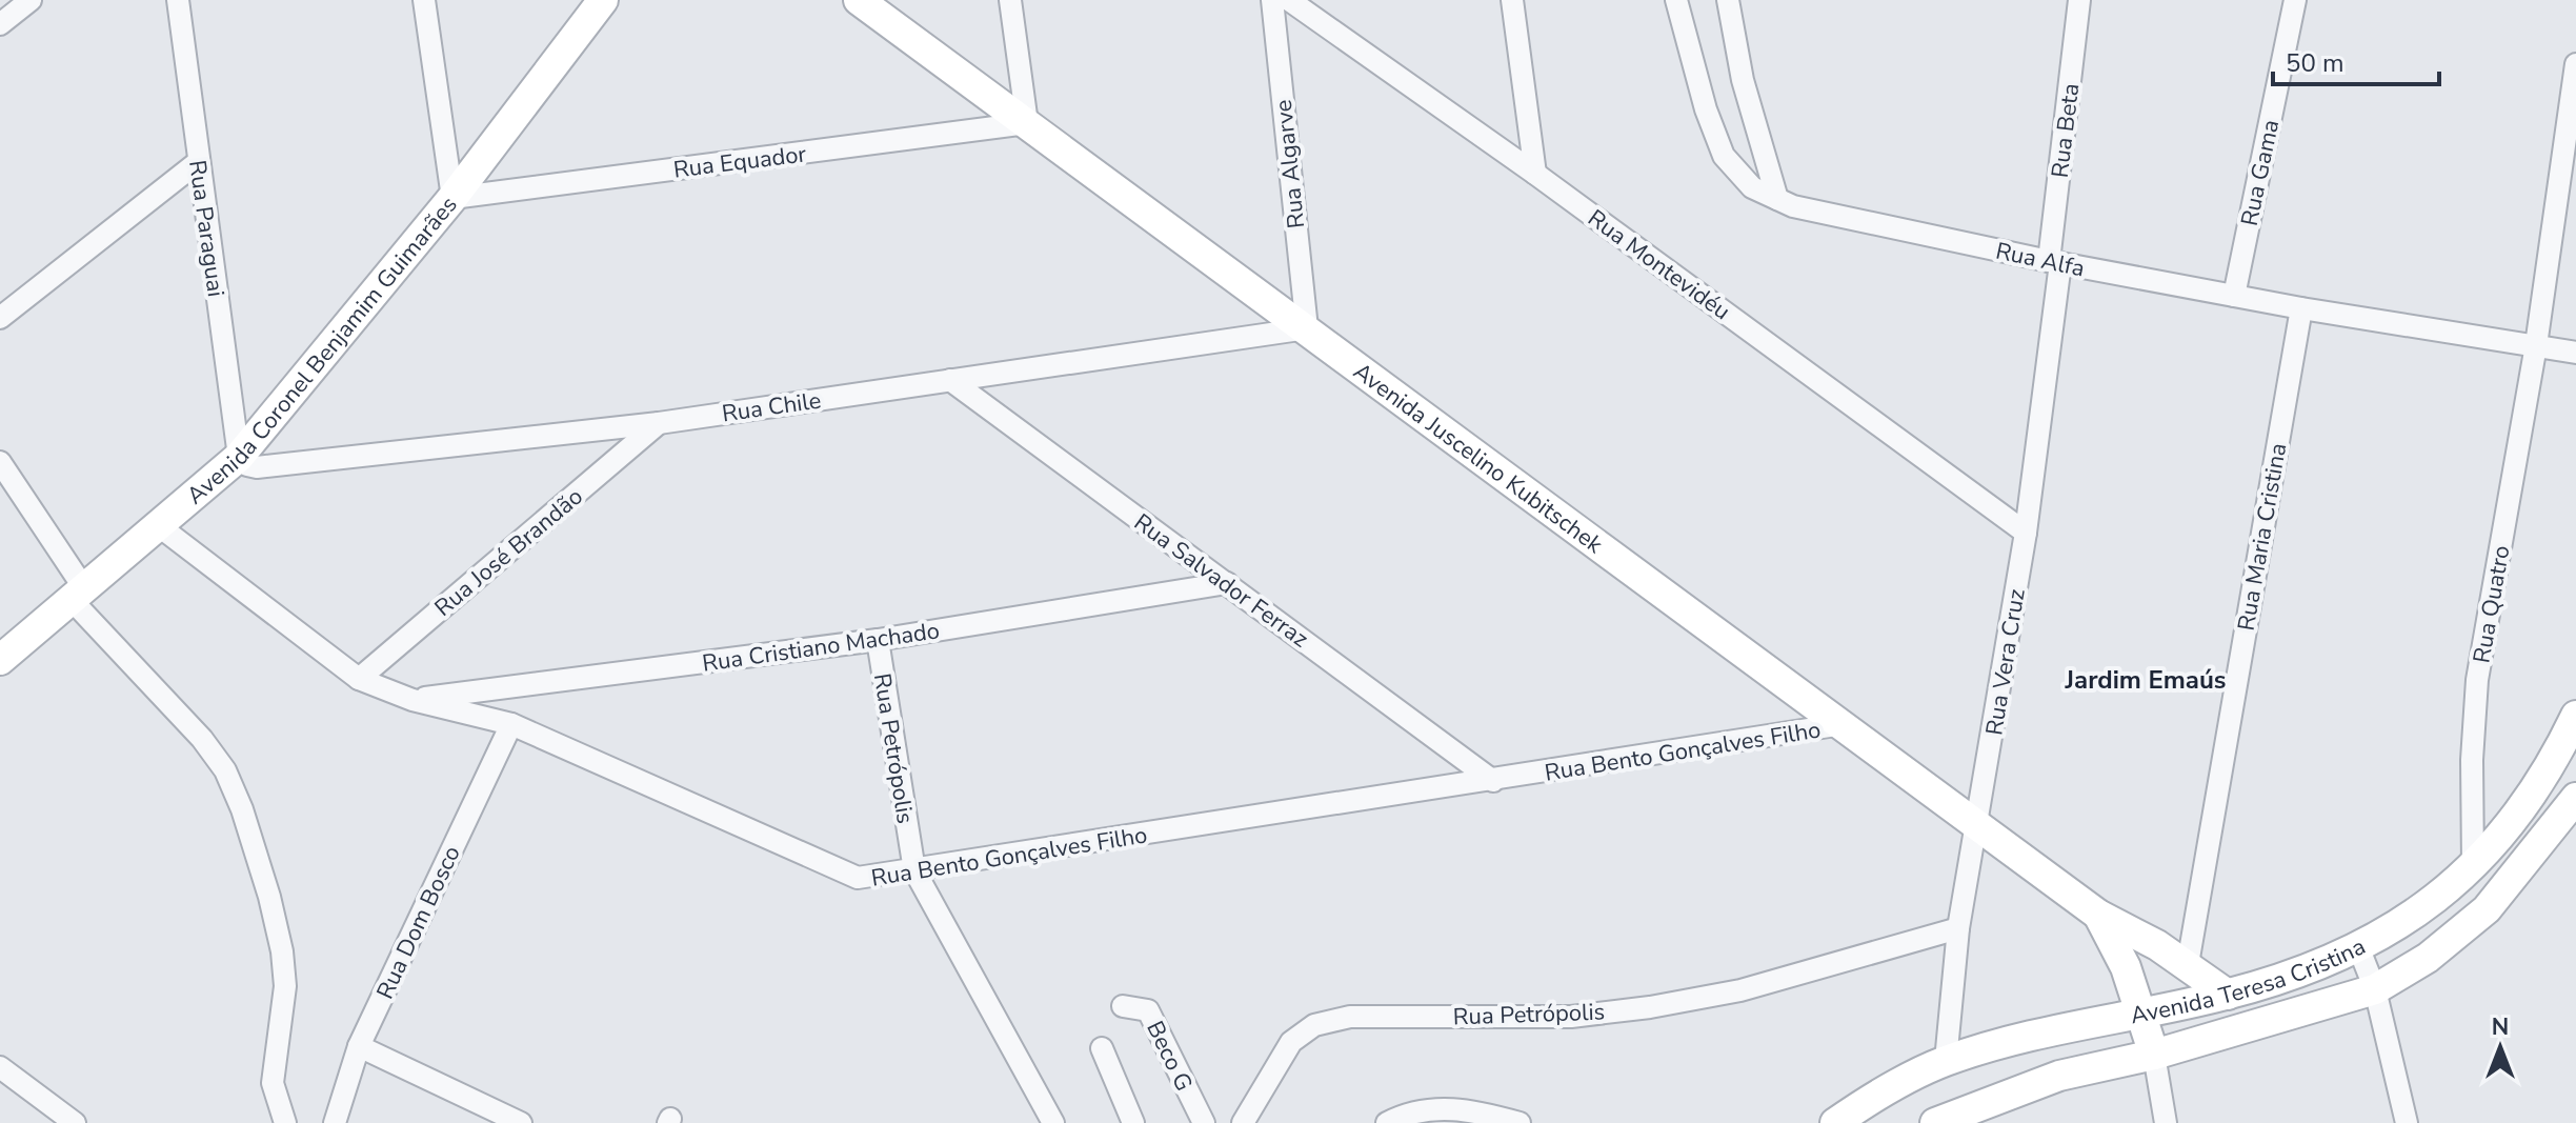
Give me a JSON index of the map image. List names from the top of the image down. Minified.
{"streets":{"street":["Rua Beta","Rua Equador","Rua Algarve","Rua Gama","Rua Paraguai","Rua Alfa","Rua Montevidéu","Avenida Coronel Benjamim Guimarães","Rua Chile","Avenida Juscelino Kubitschek","Rua Maria Cristina","Rua José Brandão","Rua Salvador Ferraz","Rua Quatro","Rua Cristiano Machado","Rua Vera Cruz","Rua Petrópolis","Rua Bento Gonçalves Filho","Rua Dom Bosco","Avenida Teresa Cristina","Beco G"]},"crossings":[["Rua Beta","Rua Alfa"],["Rua Beta","Rua Vera Cruz"],["Rua Equador","Avenida Coronel Benjamim Guimarães"],["Rua Equador","Avenida Juscelino Kubitschek"],["Rua Algarve","Rua Chile"],["Rua Algarve","Avenida Juscelino Kubitschek"],["Rua Gama","Rua Alfa"],["Rua Paraguai","Avenida Coronel Benjamim Guimarães"],["Rua Paraguai","Rua Chile"],["Rua Alfa","Rua Maria Cristina"],["Rua Alfa","Rua Quatro"],["Rua Alfa","Rua Vera Cruz"],["Rua Montevidéu","Rua Vera Cruz"],["Avenida Coronel Benjamim Guimarães","Rua Chile"],["Avenida Coronel Benjamim Guimarães","Rua Bento Gonçalves Filho"],["Rua Chile","Avenida Juscelino Kubitschek"],["Rua Chile","Rua José Brandão"],["Rua Chile","Rua Salvador Ferraz"],["Avenida Juscelino Kubitschek","Rua Maria Cristina"],["Avenida Juscelino Kubitschek","Rua Vera Cruz"],["Avenida Juscelino Kubitschek","Rua Bento Gonçalves Filho"],["Avenida Juscelino Kubitschek","Avenida Teresa Cristina"],["Rua José Brandão","Rua Bento Gonçalves Filho"],["Rua Salvador Ferraz","Rua Cristiano Machado"],["Rua Salvador Ferraz","Rua Bento Gonçalves Filho"],["Rua Quatro","Avenida Teresa Cristina"],["Rua Cristiano Machado","Rua Petrópolis"],["Rua Cristiano Machado","Rua Bento Gonçalves Filho"],["Rua Vera Cruz","Rua Petrópolis"],["Rua Vera Cruz","Avenida Teresa Cristina"],["Rua Petrópolis","Rua Bento Gonçalves Filho"],["Rua Bento Gonçalves Filho","Rua Dom Bosco"]],"districts":["Jardim Emaús"],"scale_bar":"50 m","north":"top"}
